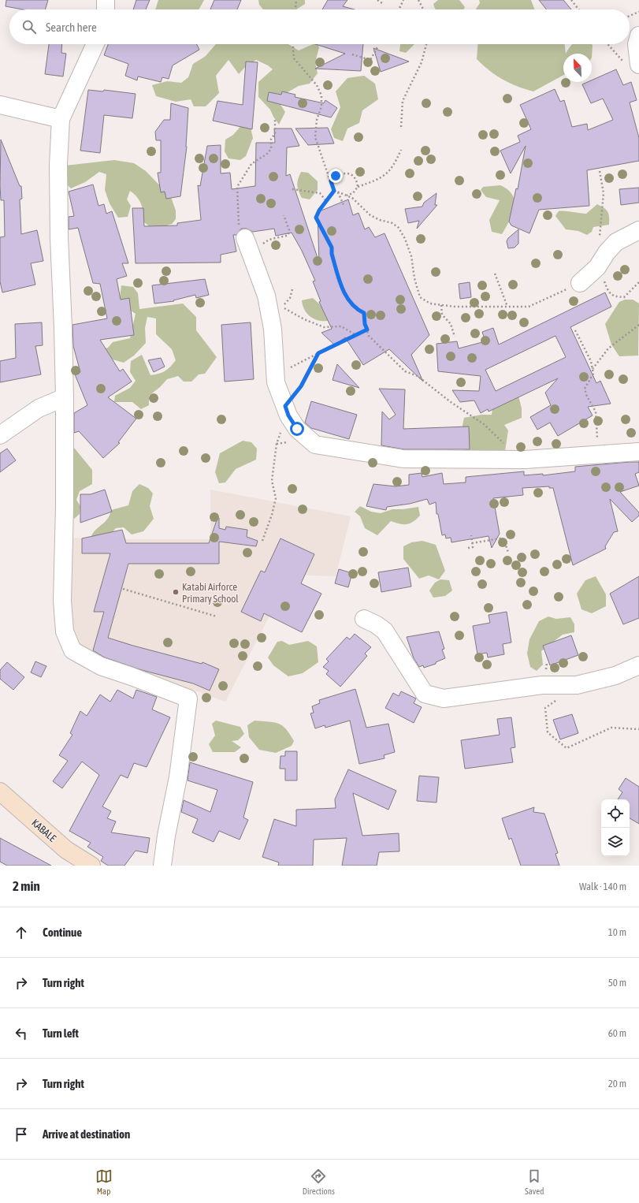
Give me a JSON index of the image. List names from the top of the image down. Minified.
{"streets":{"street":["KABALE"]},"places":["Katabi Airforce Primary School"],"north":"top left","page":{"search":"Search here","heading":["2 min","Walk · 140 m"],"list":[["Continue","10 m"],["Turn right","50 m"],["Turn left","60 m"],["Turn right","20 m"],"Arrive at destination"],"nav":["Map","Directions","Saved"]}}
